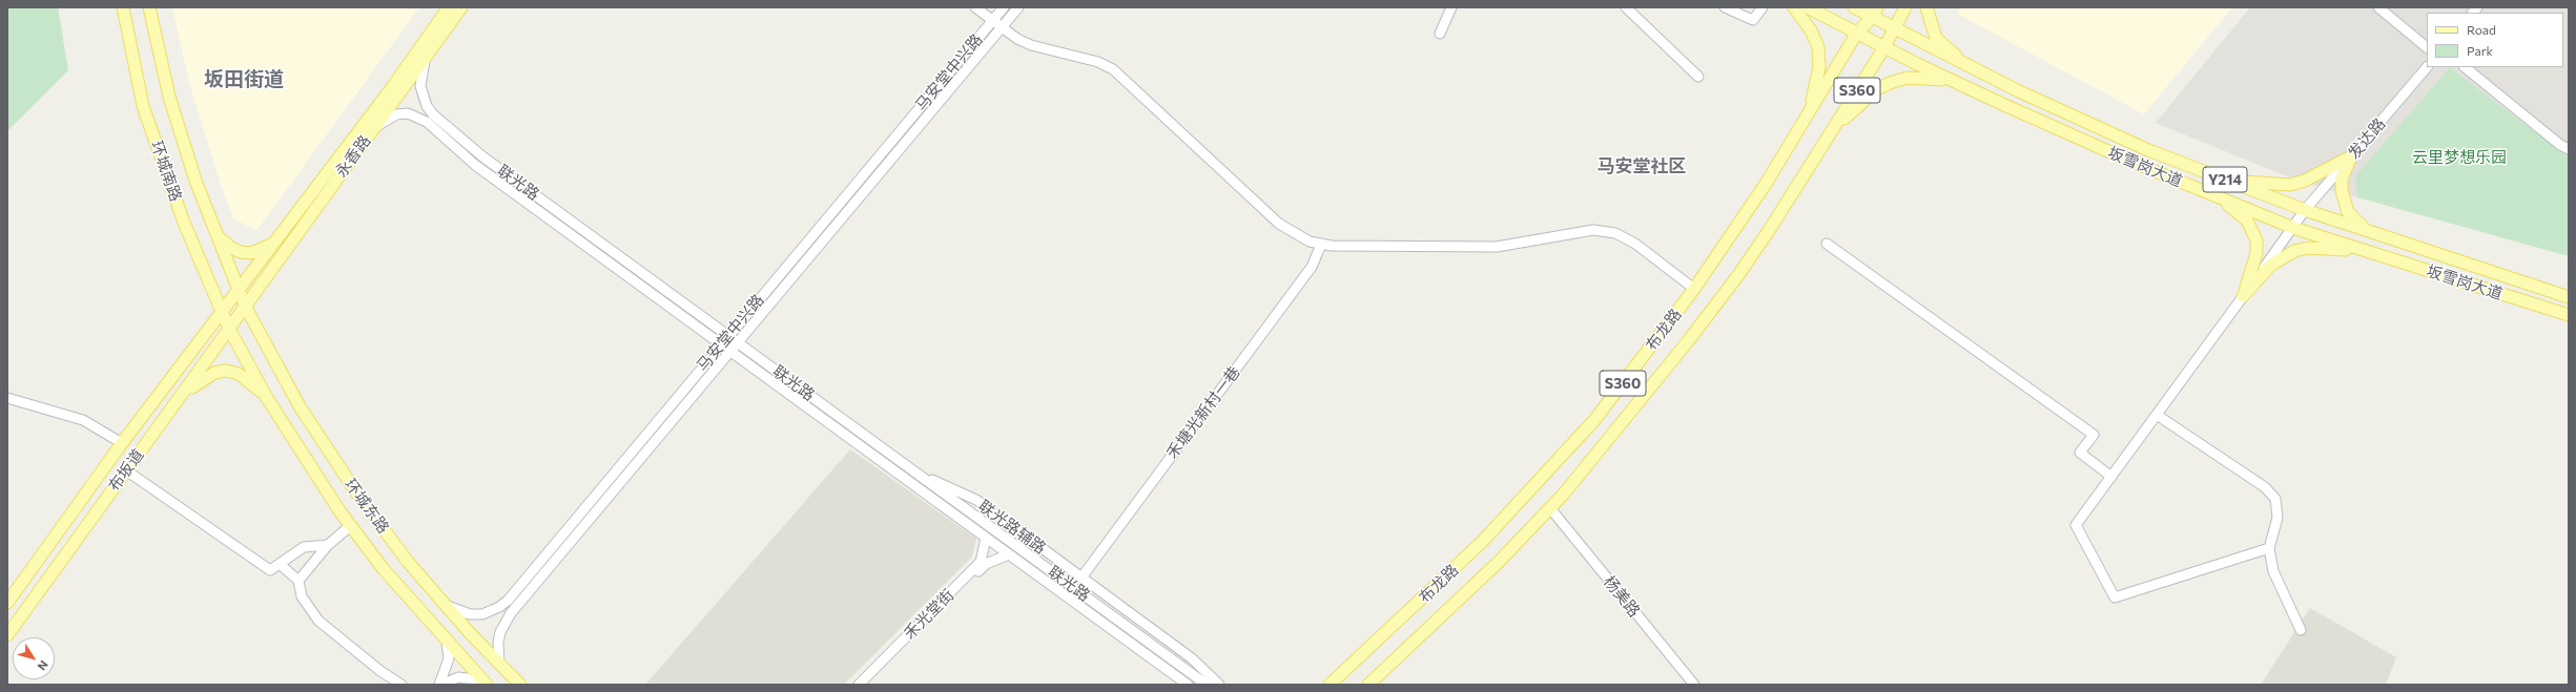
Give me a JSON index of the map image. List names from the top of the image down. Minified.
{"streets":{"main road":["S360","永香路","坂雪岗大道","环城南路","Y214","布龙路","布坂道","环城东路"],"street":["马安堂中兴路","发达路","联光路","禾塘光新村一巷","联光路辅路","杨美路","禾光堂街"]},"crossings":[["马安堂中兴路","联光路"],["马安堂中兴路","环城东路"],["发达路","坂雪岗大道"],["永香路","环城南路"],["永香路","联光路"],["永香路","布坂道"],["永香路","环城东路"],["坂雪岗大道","布龙路"],["环城南路","布坂道"],["环城南路","环城东路"],["联光路","联光路辅路"],["联光路","禾光堂街"],["布龙路","杨美路"],["禾塘光新村一巷","联光路辅路"],["布坂道","环城东路"]],"districts":["坂田街道","马安堂社区"],"parks":["云里梦想乐园"],"legend":["Road","Park"],"north":"bottom right"}
